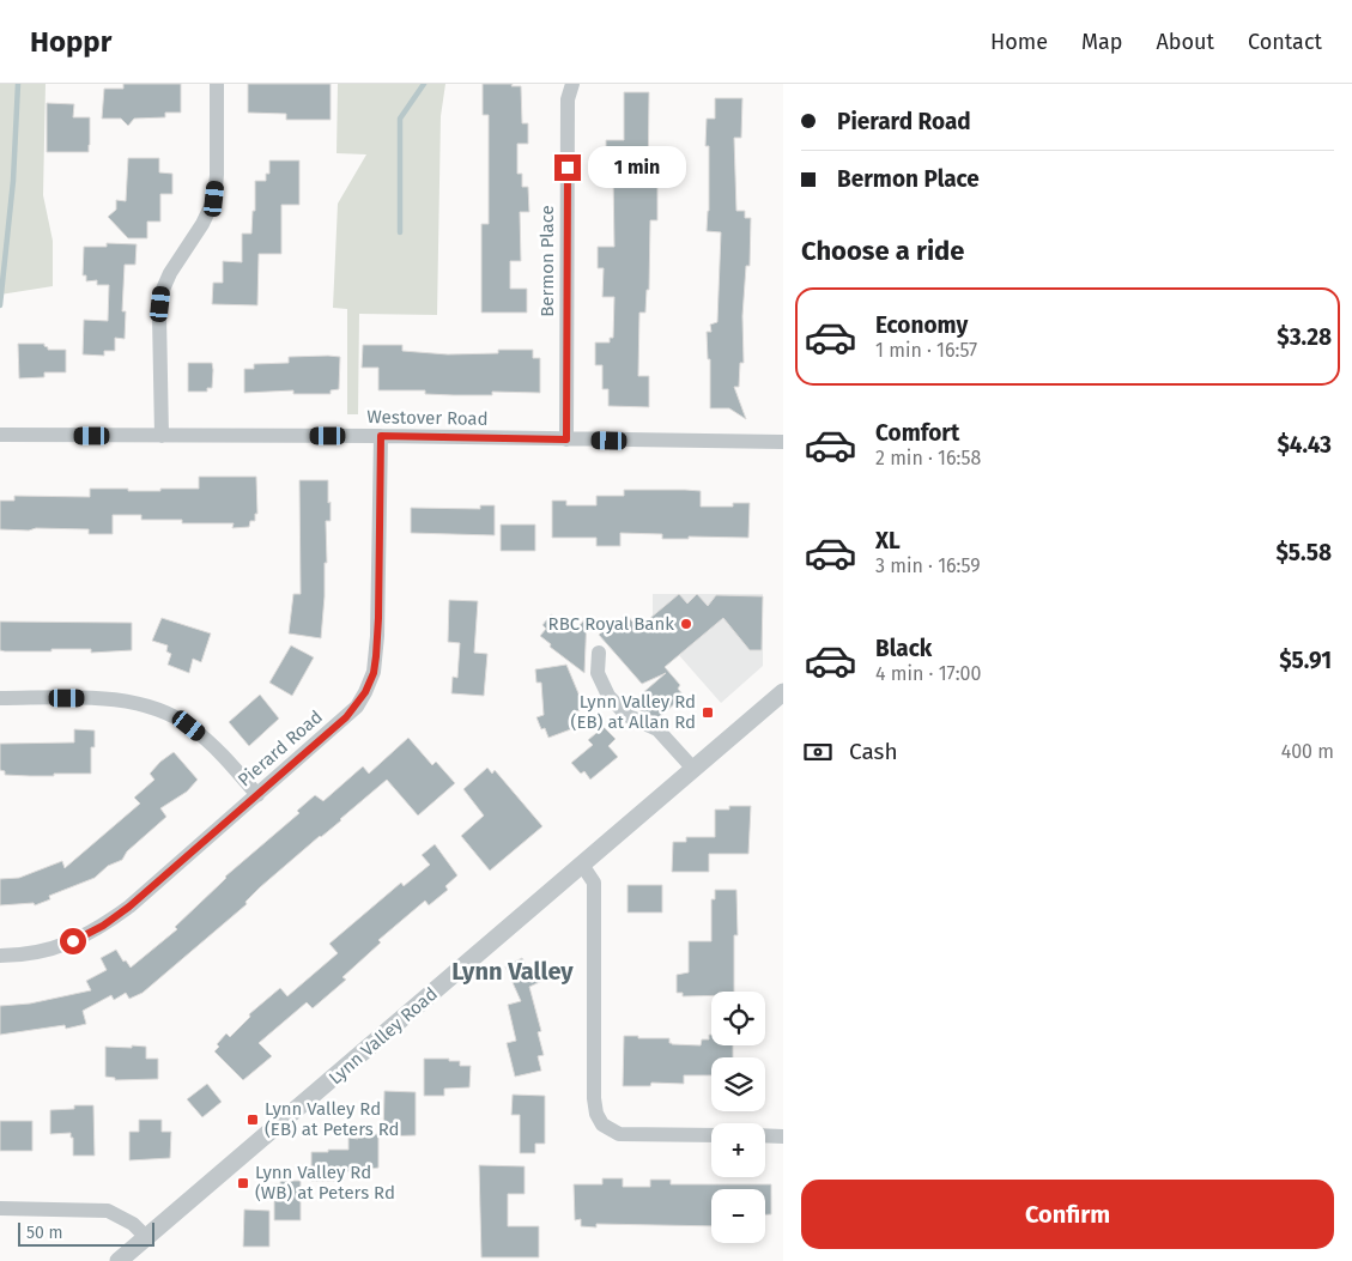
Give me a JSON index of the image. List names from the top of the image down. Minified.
{"streets":{"street":["Bermon Place","Westover Road","Pierard Road","Lynn Valley Road"]},"crossings":[["Bermon Place","Westover Road"],["Westover Road","Pierard Road"]],"districts":["Lynn Valley"],"places":{"other":["RBC Royal Bank"],"transit":["Lynn Valley Rd (EB) at Allan Rd","Lynn Valley Rd (EB) at Peters Rd","Lynn Valley Rd (WB) at Peters Rd"]},"scale_bar":"50 m","page":{"header":"Hoppr","nav":["Home","Map","About","Contact"],"banner":["Pierard Road","Bermon Place"],"bubble":"1 min","heading":"Choose a ride","list":[{"name":"Economy","note":"1 min · 16:57","value":"$3.28"},{"name":"Comfort","note":"2 min · 16:58","value":"$4.43"},{"name":"XL","note":"3 min · 16:59","value":"$5.58"},{"name":"Black","note":"4 min · 17:00","value":"$5.91"}],"pay":["Cash","400 m"],"map_buttons":["+","−"],"buttons":"Confirm","scale":"50 m"}}
